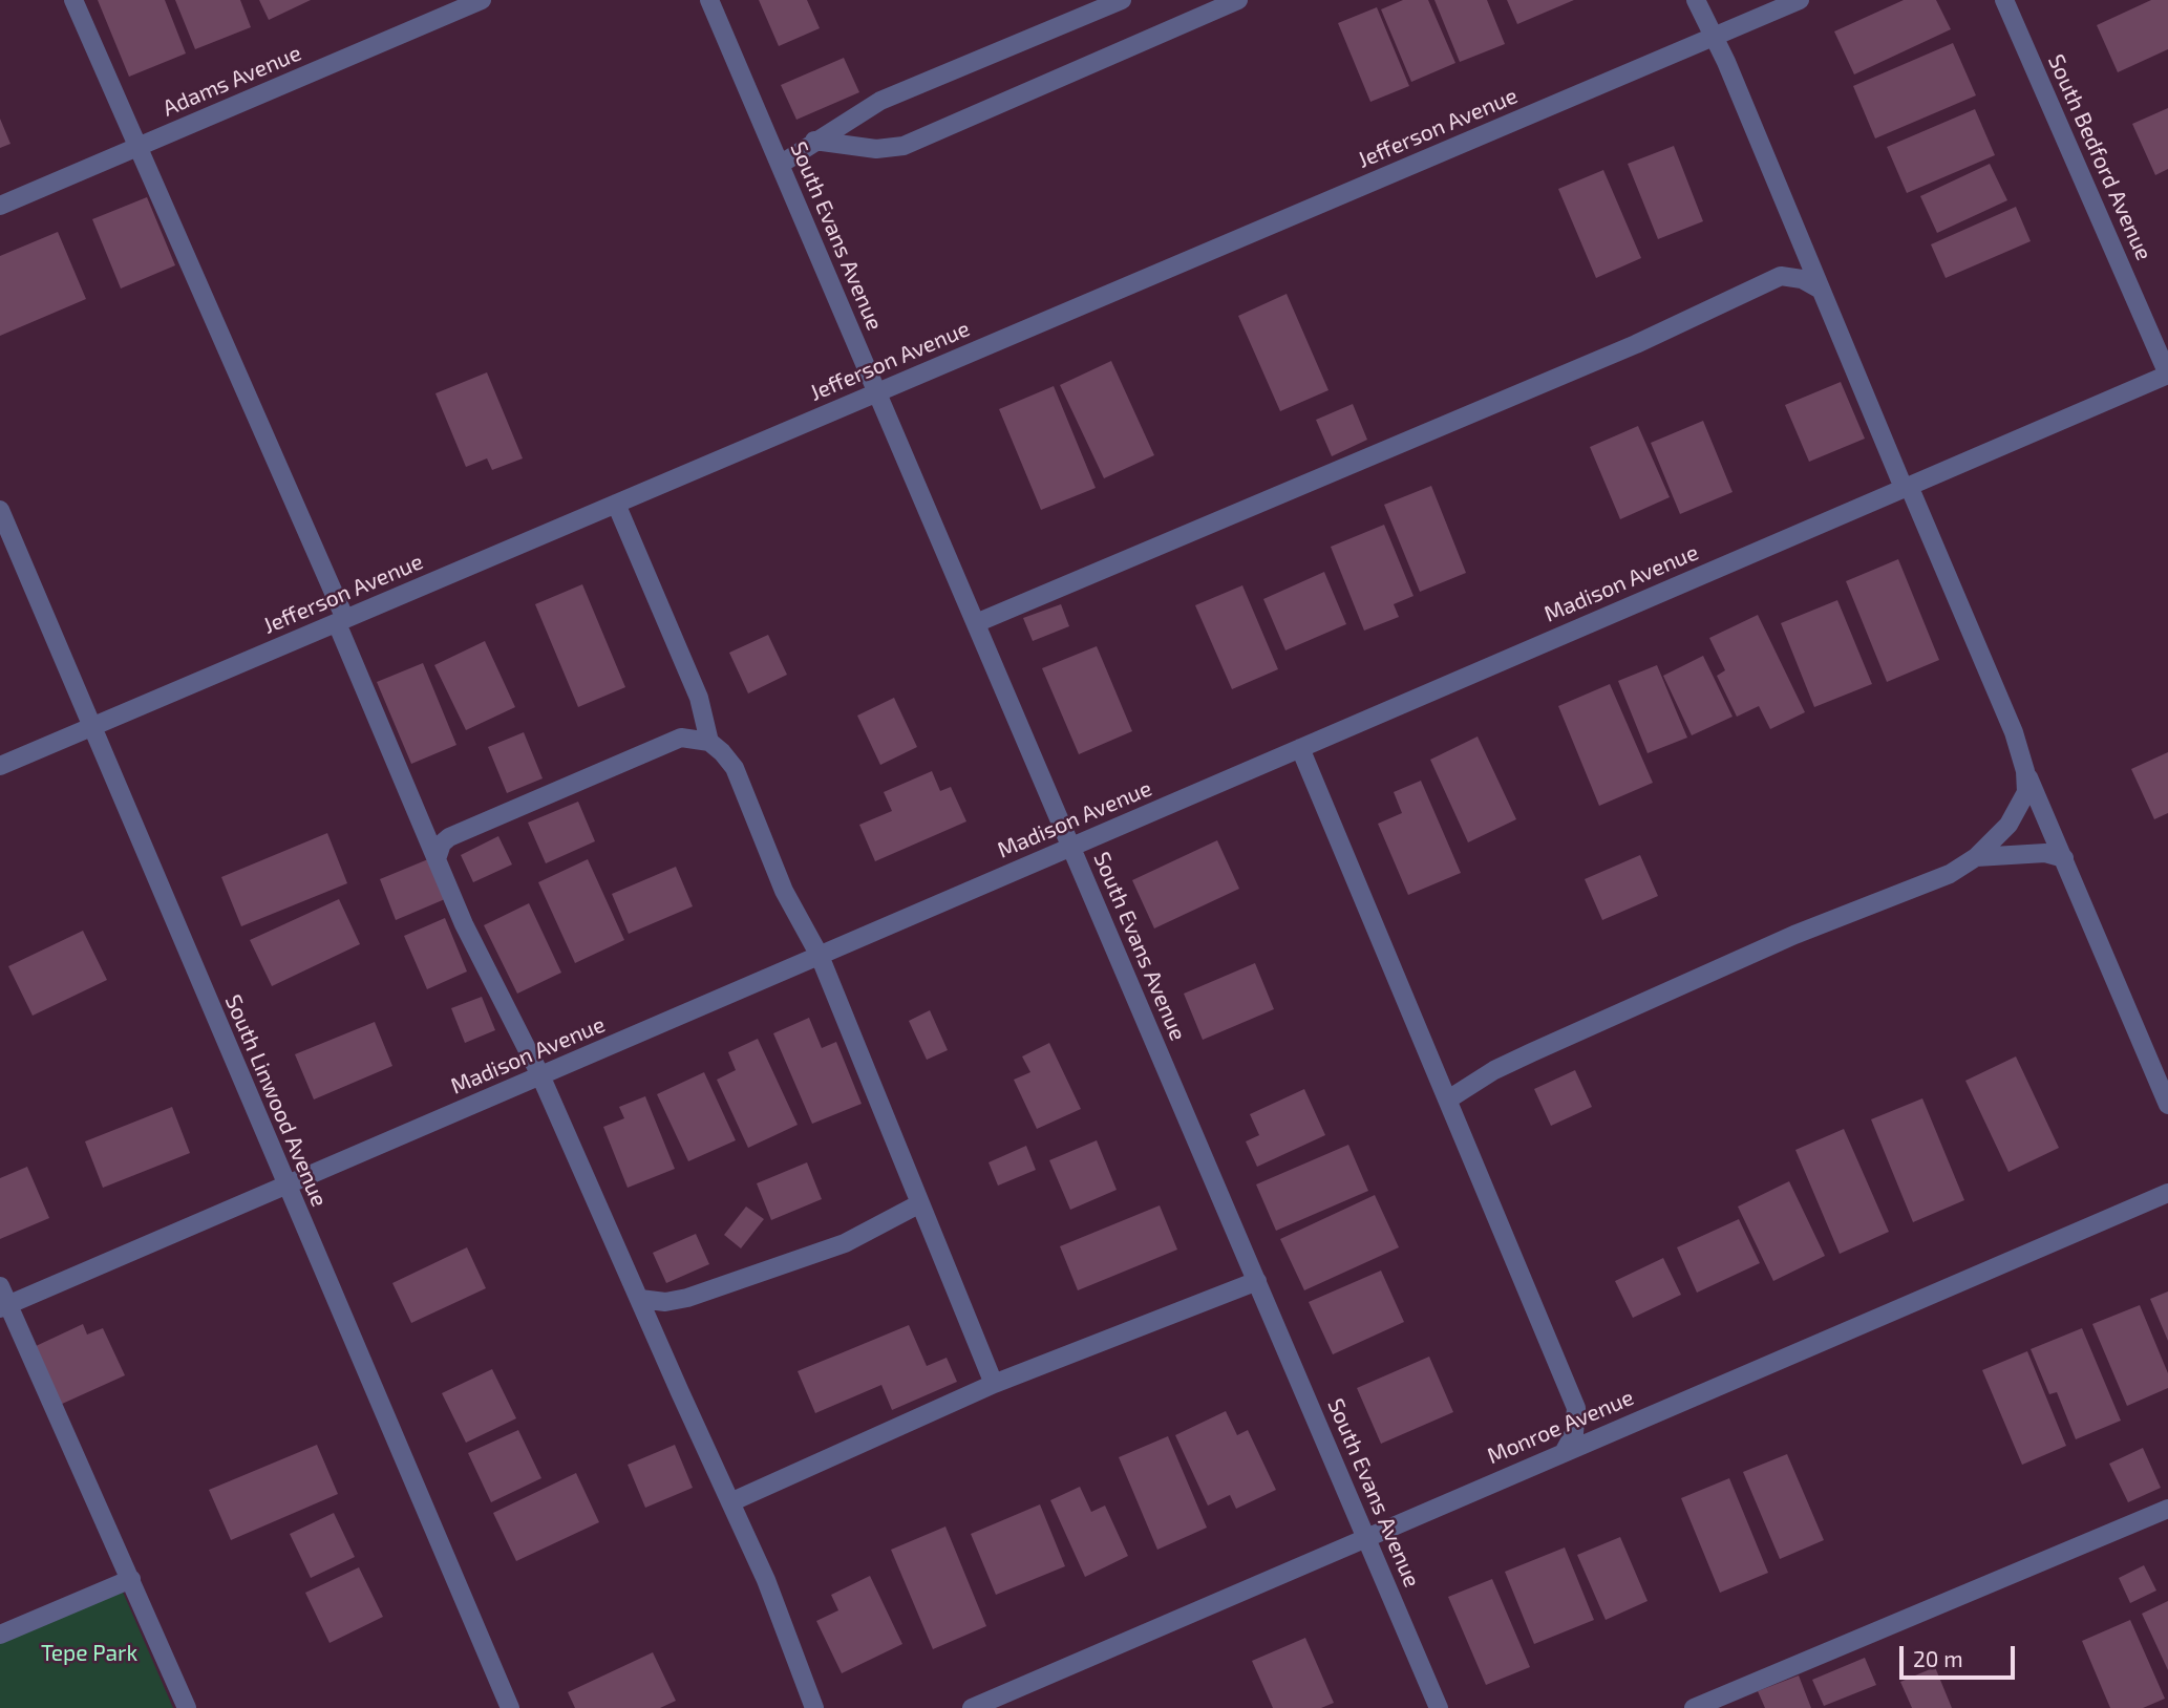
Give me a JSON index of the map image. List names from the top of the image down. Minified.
{"streets":{"street":["Adams Avenue","Jefferson Avenue","South Bedford Avenue","South Evans Avenue","Madison Avenue","South Linwood Avenue","Monroe Avenue"]},"crossings":[["Jefferson Avenue","South Evans Avenue"],["Jefferson Avenue","South Linwood Avenue"],["South Bedford Avenue","Madison Avenue"],["South Evans Avenue","Madison Avenue"],["South Evans Avenue","Monroe Avenue"],["Madison Avenue","South Linwood Avenue"]],"parks":["Tepe Park"],"scale_bar":"20 m"}
